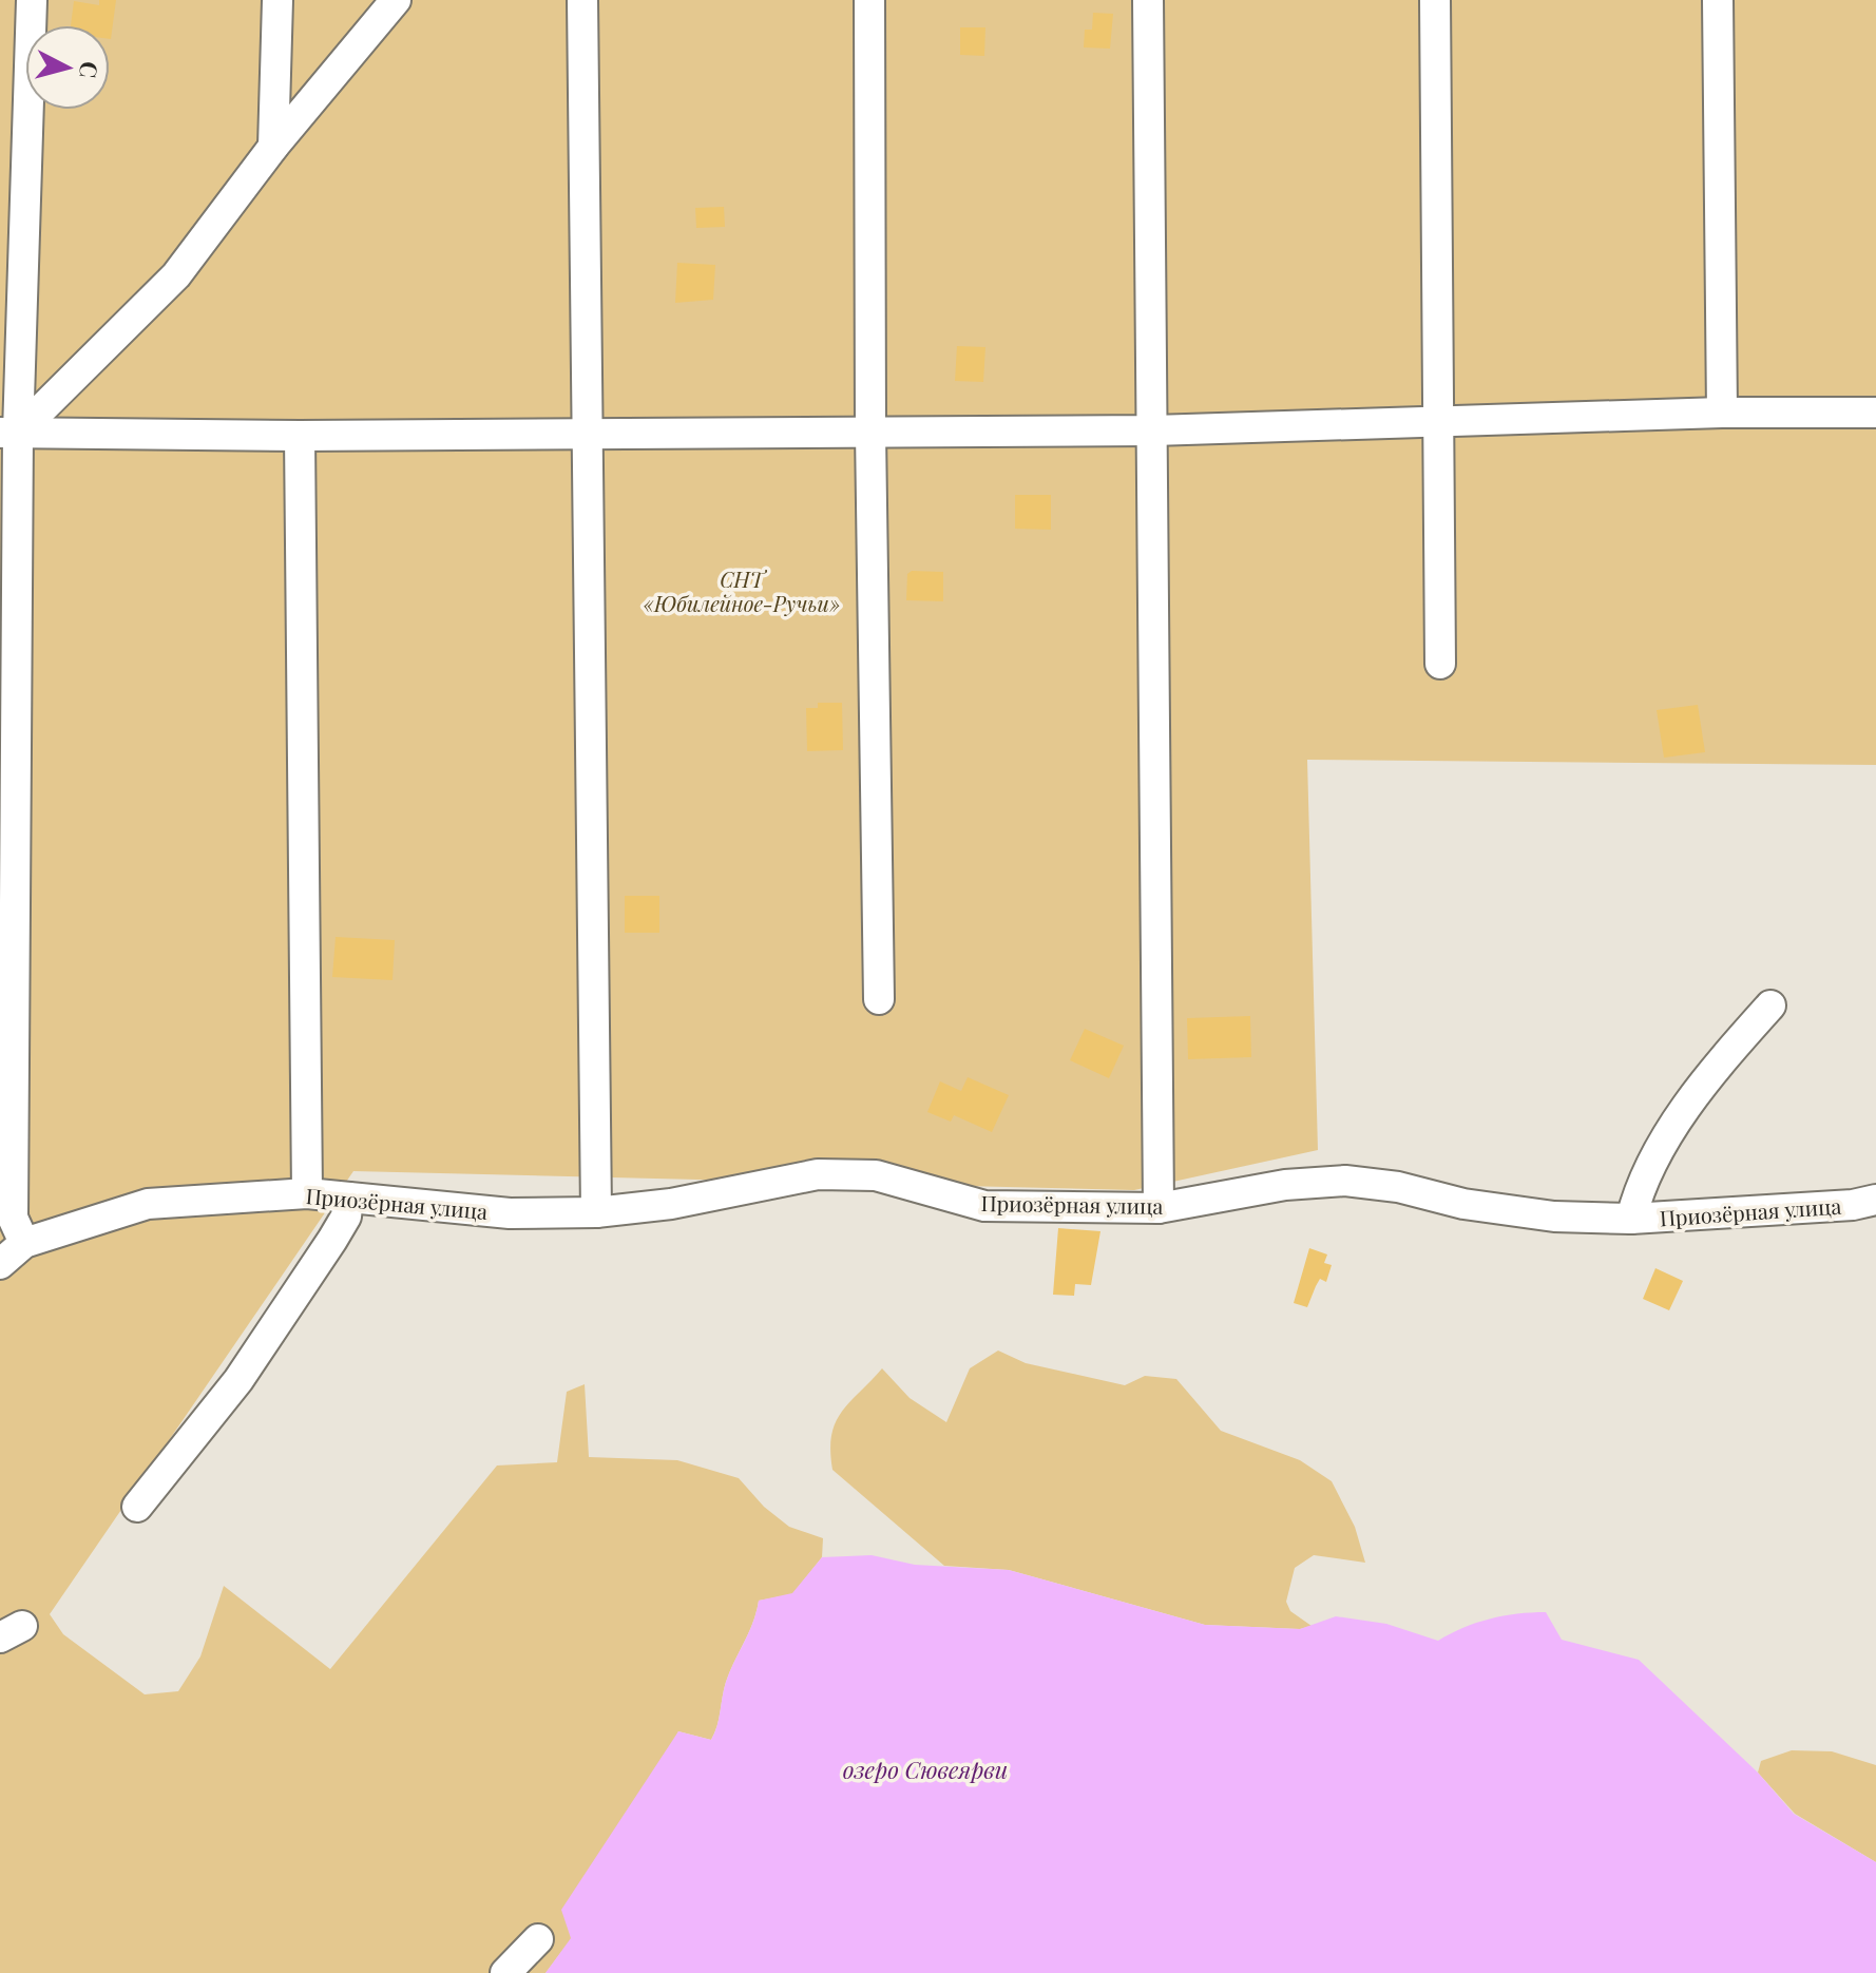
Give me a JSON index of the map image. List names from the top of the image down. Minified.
{"streets":{"street":["Приозёрная улица"]},"water":["озеро Сювеярви"],"parks":["СНТ «Юбилейное-Ручьи»"],"north":"right"}
